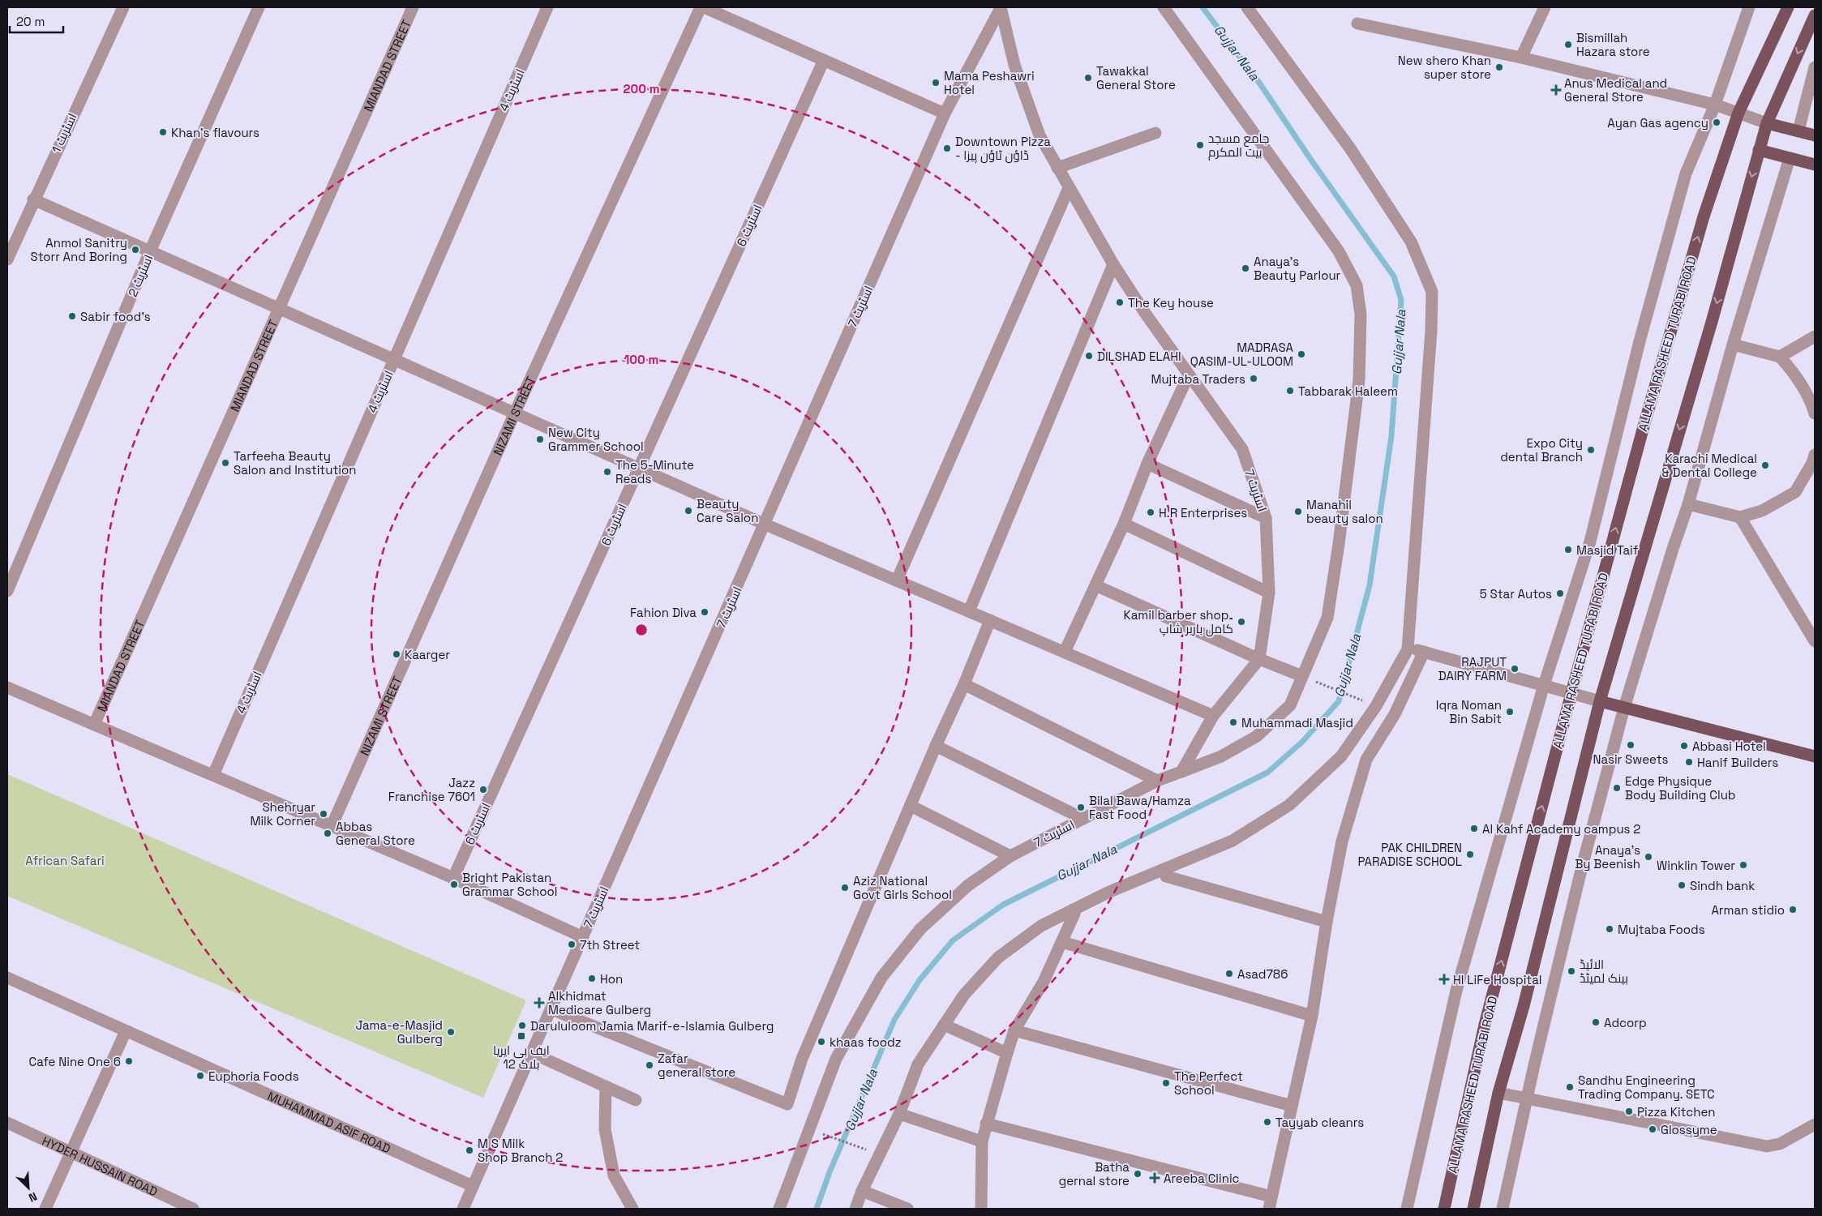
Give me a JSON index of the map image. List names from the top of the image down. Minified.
{"streets":{"main road":["ALLAMA RASHEED TURABI ROAD"],"street":["MIANDAD STREET","اسٹریٹ 4","اسٹریٹ 1","اسٹریٹ 6","اسٹریٹ 2","اسٹریٹ 7","NIZAMI STREET","MUHAMMAD ASIF ROAD","HYDER HUSSAIN ROAD"]},"crossings":[["اسٹریٹ 7","MUHAMMAD ASIF ROAD"]],"water":["Gujjar Nala"],"parks":["African Safari"],"places":{"other":["Bismillah Hazara store","New shero Khan super store","Tawakkal General Store","Mama Peshawri Hotel","Ayan Gas agency","Khan's flavours","جامع مسجد بیت المکرم","Downtown Pizza - ڈاؤن ٹاؤن پیزا","Anmol Sanitry Storr And Boring","Anaya's Beauty Parlour","The Key house","Sabir food's","MADRASA QASIM-UL-ULOOM","DILSHAD ELAHI","Mujtaba Traders","Tabbarak Haleem","New City Grammer School","Expo City dental Branch","Tarfeeha Beauty Salon and Institution","Karachi Medical & Dental College","The 5-Minute Reads","Beauty Care Salon","Manahil beauty salon","H.R Enterprises","Masjid Taif","5 Star Autos","Fahion Diva","Kamil barber shop۔ کامل باربر شاپ","Kaarger","RAJPUT DAIRY FARM","Iqra Noman Bin Sabit","Muhammadi Masjid","Nasir Sweets","Abbasi Hotel","Hanif Builders","Edge Physique Body Building Club","Jazz Franchise 7601","Bilal Bawa/Hamza Fast Food","Shehryar Milk Corner","Al Kahf Academy campus 2","Abbas General Store","PAK CHILDREN PARADISE SCHOOL","Anaya's By Beenish","Winklin Tower","Bright Pakistan Grammar School","Sindh bank","Aziz National Govt Girls School","Arman stidio","Mujtaba Foods","7th Street","الائیڈ بینک لمیٹڈ","Asad786","Hon","Adcorp","Darululoom Jamia Marif-e-Islamia Gulberg","Jama-e-Masjid Gulberg","khaas foodz","Cafe Nine One 6","Zafar general store","Euphoria Foods","The Perfect School","Sandhu Engineering Trading Company. SETC","Pizza Kitchen","Tayyab cleanrs","Glossyme","M S Milk Shop Branch 2","Batha gernal store"],"health":["Anus Medical and General Store","HI LiFe Hospital","Alkhidmat Medicare Gulberg","Areeba Clinic"],"transit":["ایف بی ایریا بلاک 12"]},"scale_bar":"20 m","north":"bottom right","rings":["200 m","100 m"]}
